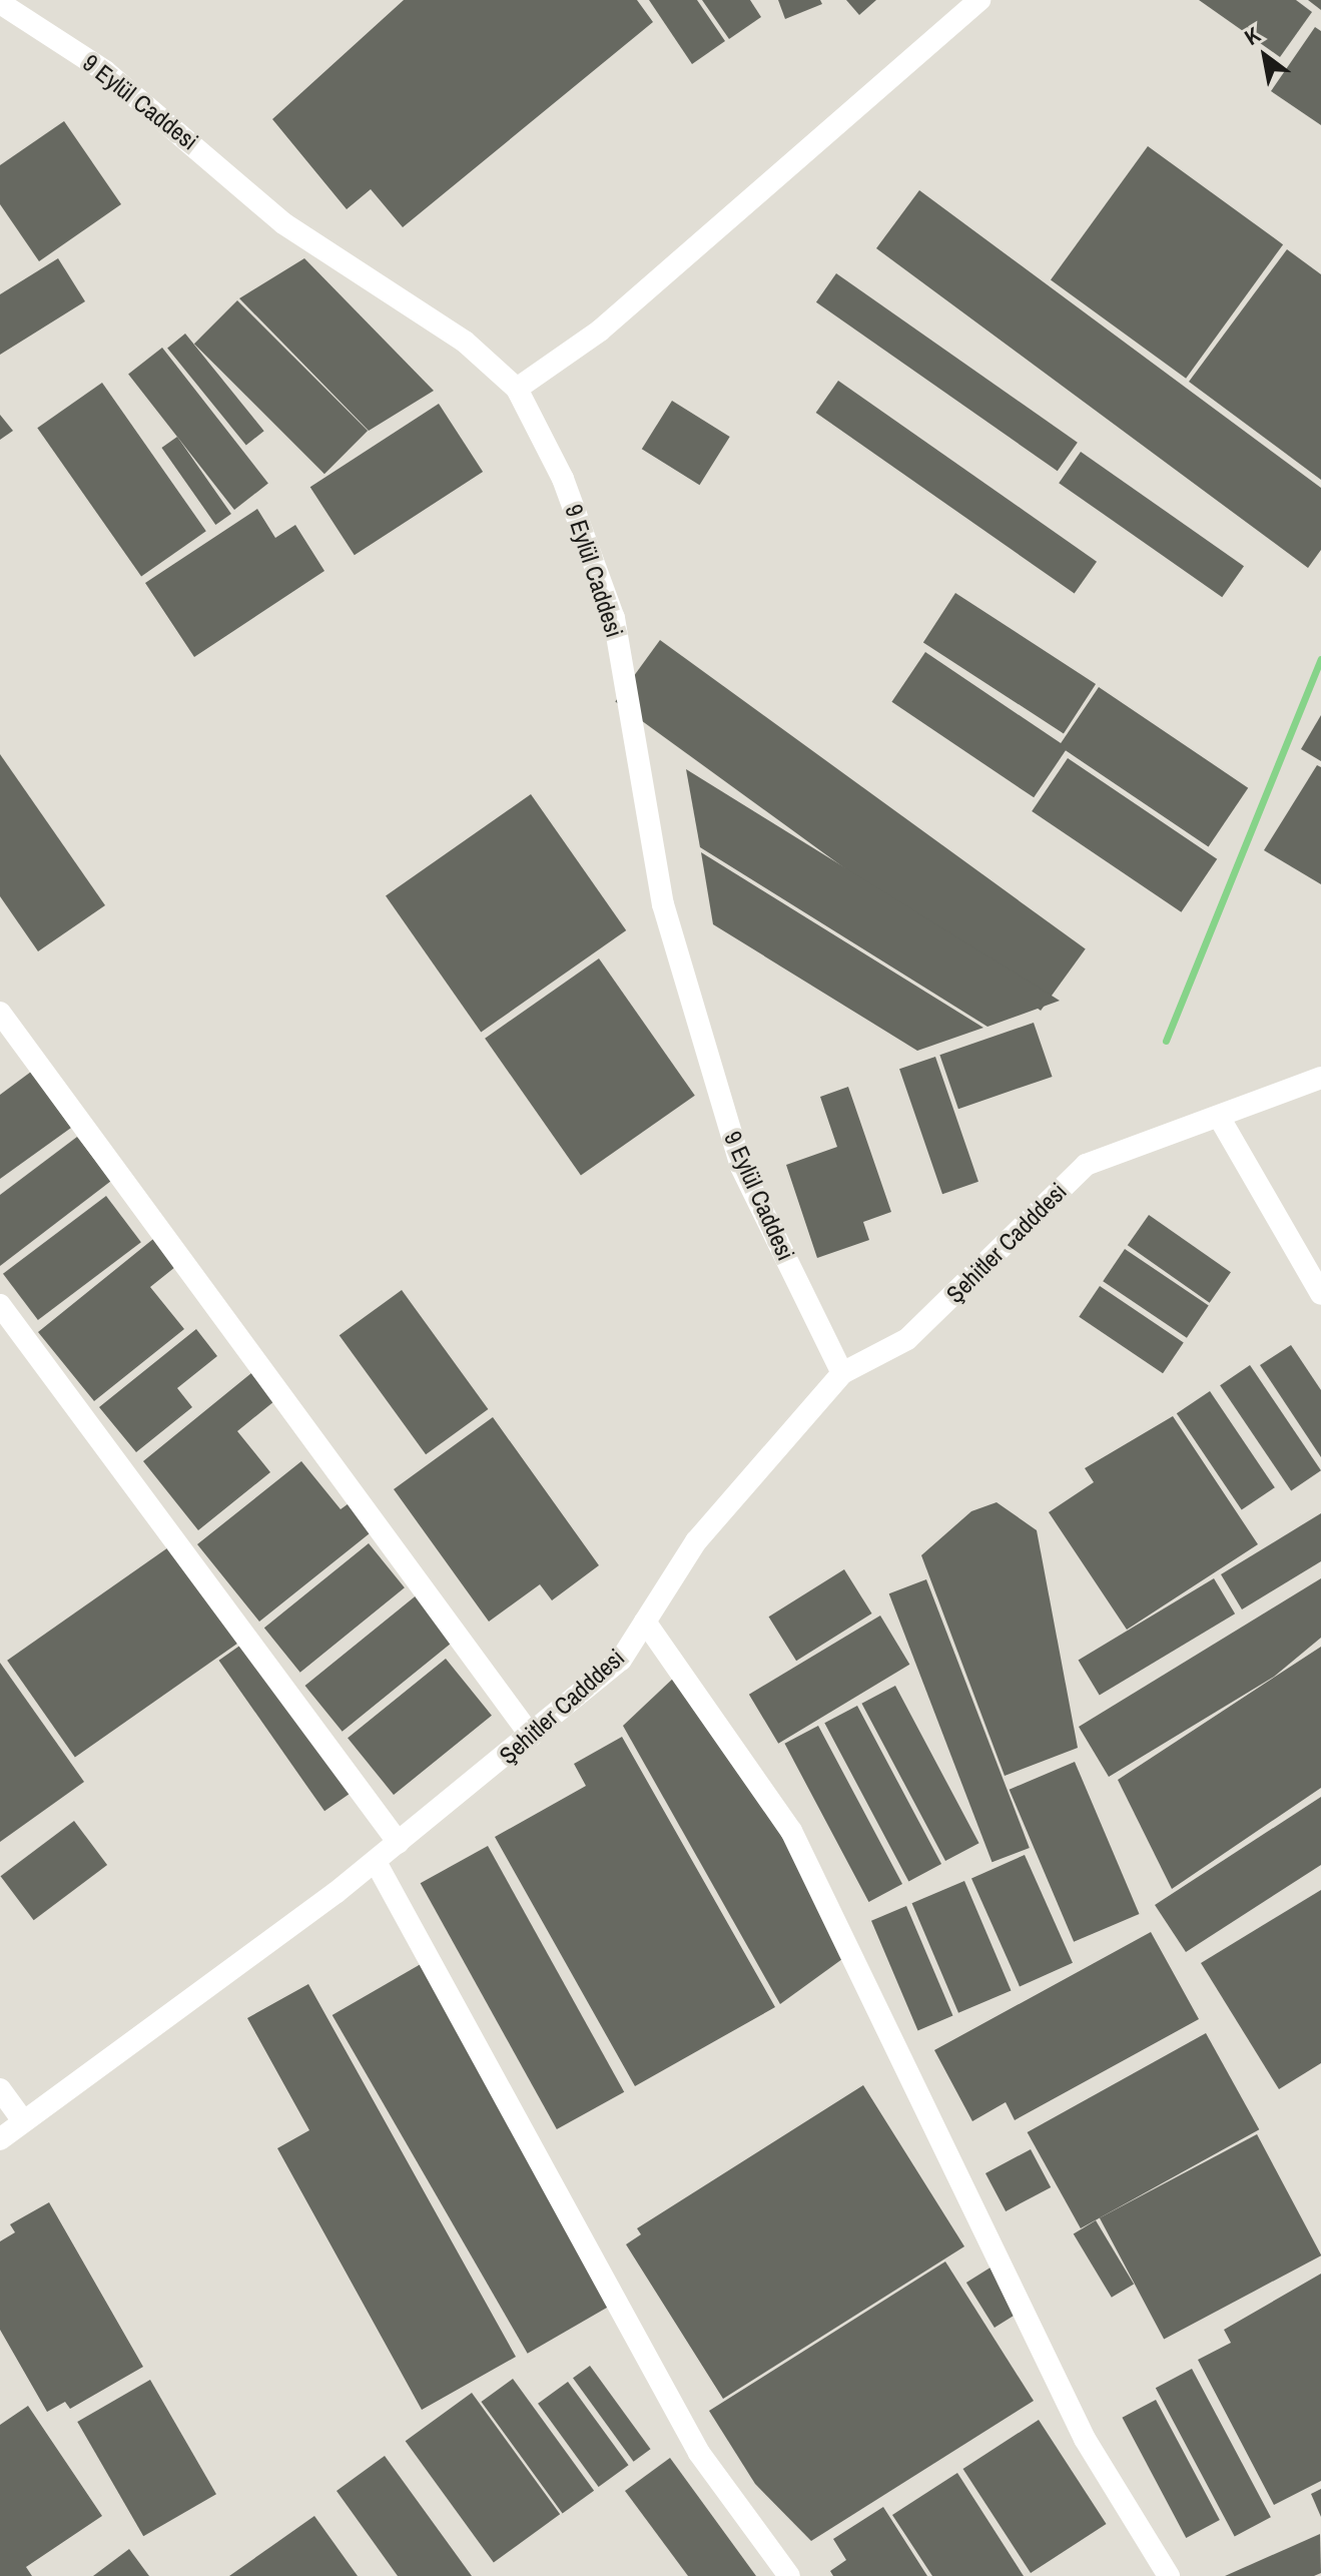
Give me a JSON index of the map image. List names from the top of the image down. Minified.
{"streets":{"street":["9 Eylül Caddesi","Şehitler Cadddesi"]},"crossings":[["9 Eylül Caddesi","Şehitler Cadddesi"]],"north":"top left"}
